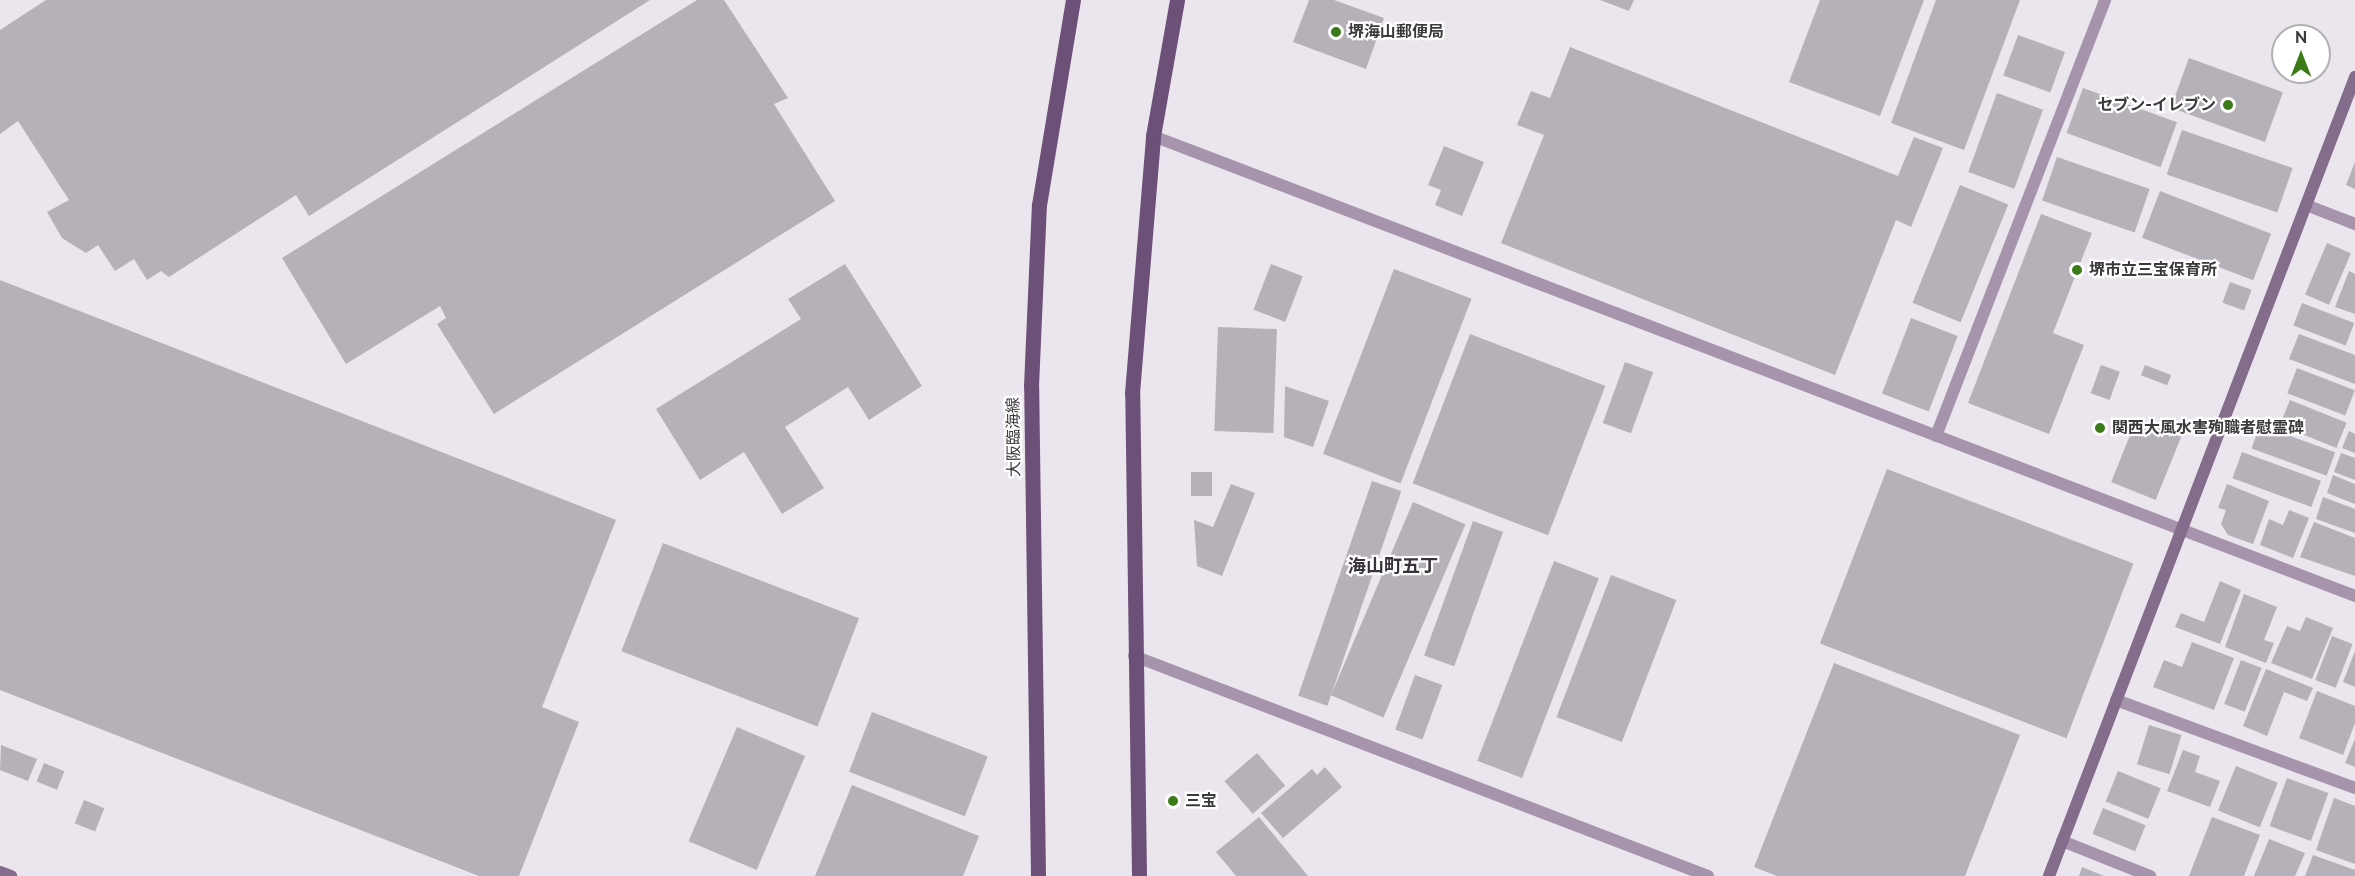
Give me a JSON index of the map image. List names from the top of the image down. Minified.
{"streets":{"main road":["大阪臨海線"]},"districts":["海山町五丁"],"places":["堺海山郵便局","セブン-イレブン","堺市立三宝保育所","関西大風水害殉職者慰霊碑","三宝"],"north":"top"}
